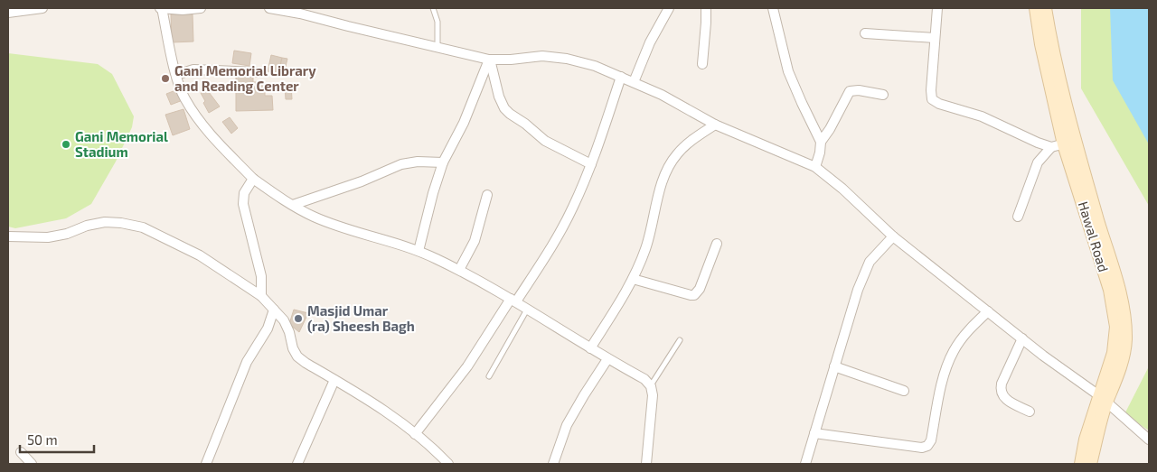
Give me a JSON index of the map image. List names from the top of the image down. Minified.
{"streets":{"main road":["Hawal Road"]},"places":["Gani Memorial Library and Reading Center","Gani Memorial Stadium","Masjid Umar (ra) Sheesh Bagh"],"scale_bar":"50 m"}
